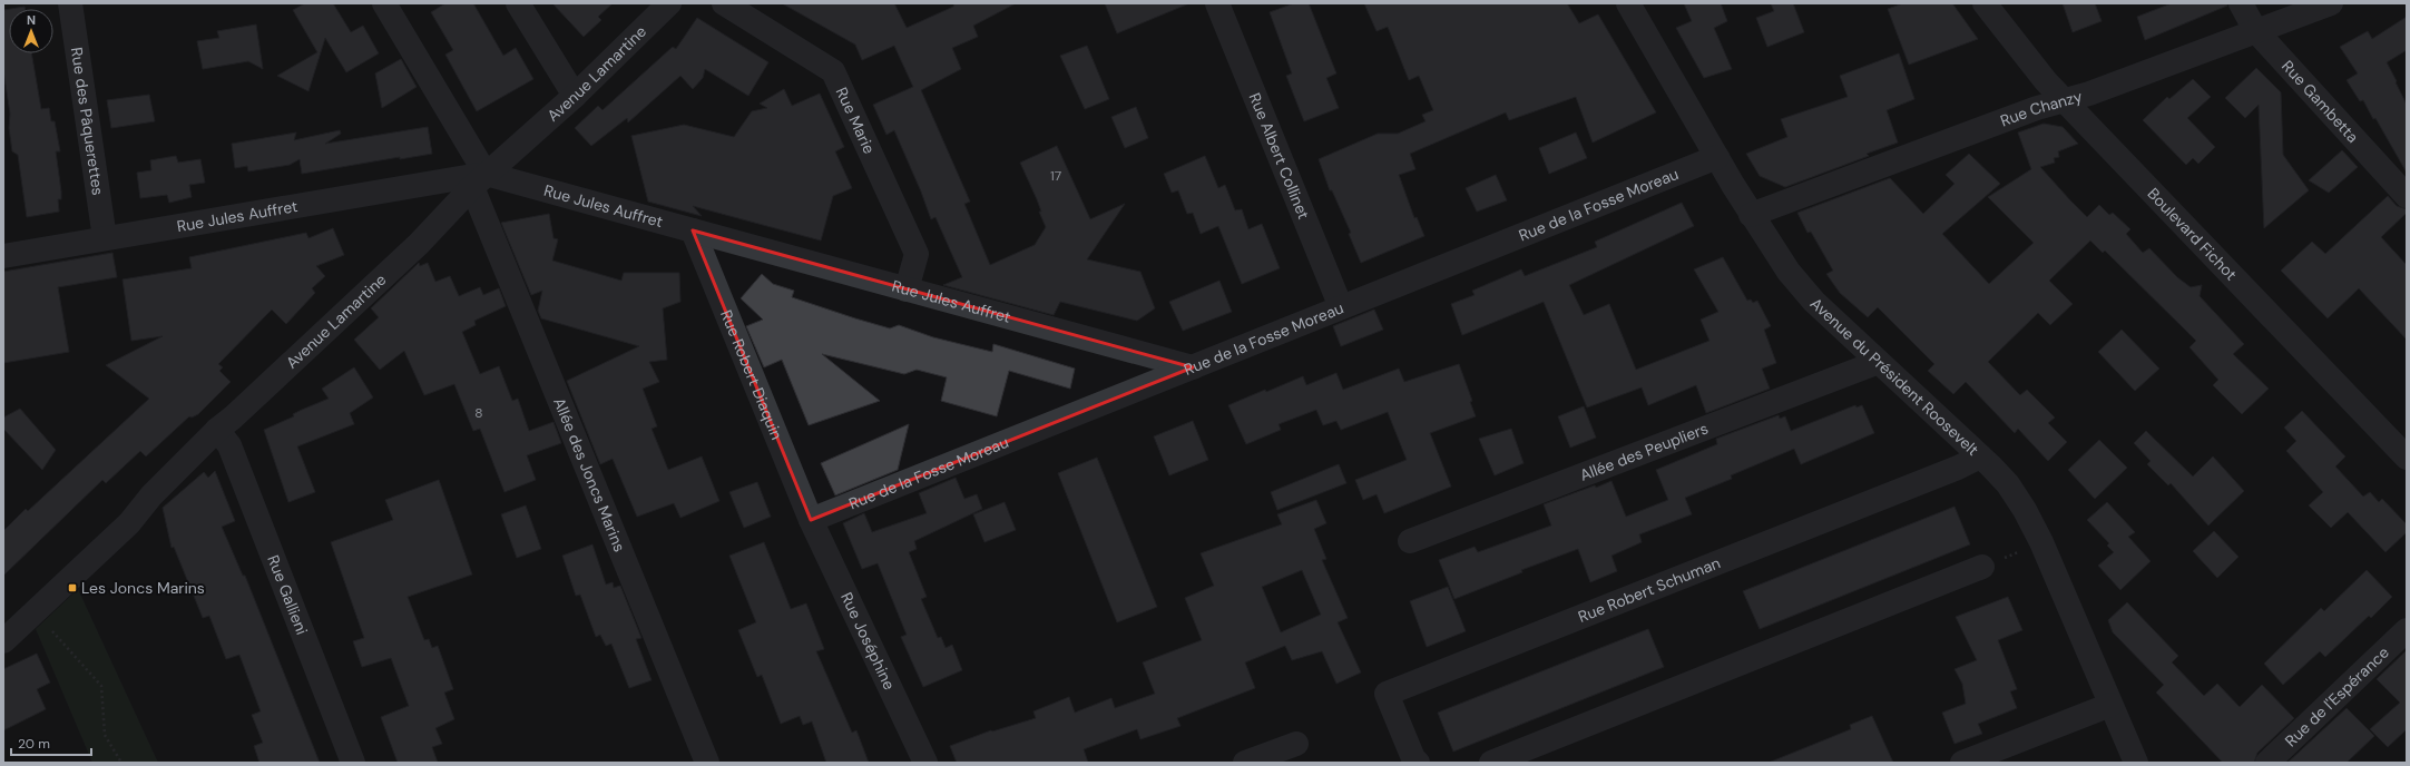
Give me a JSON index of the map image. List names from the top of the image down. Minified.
{"streets":{"street":["Avenue Lamartine","Rue Gambetta","Rue Chanzy","Rue Marie","Rue des Pâquerettes","Rue Albert Collinet","Rue de la Fosse Moreau","Rue Jules Auffret","Boulevard Fichot","Rue Robert Diaquin","Avenue du Président Roosevelt","Allée des Peupliers","Allée des Joncs Marins","Rue Robert Schuman","Rue Gallieni","Rue Joséphine","Rue de l'Espérance"]},"crossings":[["Avenue Lamartine","Rue Jules Auffret"],["Avenue Lamartine","Allée des Joncs Marins"],["Avenue Lamartine","Rue Gallieni"],["Rue Gambetta","Rue Chanzy"],["Rue Chanzy","Boulevard Fichot"],["Rue Chanzy","Avenue du Président Roosevelt"],["Rue Marie","Rue Jules Auffret"],["Rue des Pâquerettes","Rue Jules Auffret"],["Rue Albert Collinet","Rue de la Fosse Moreau"],["Rue de la Fosse Moreau","Rue Jules Auffret"],["Rue de la Fosse Moreau","Rue Robert Diaquin"],["Rue de la Fosse Moreau","Avenue du Président Roosevelt"],["Rue de la Fosse Moreau","Rue Joséphine"],["Rue Jules Auffret","Rue Robert Diaquin"],["Rue Jules Auffret","Allée des Joncs Marins"],["Rue Robert Diaquin","Rue Joséphine"],["Avenue du Président Roosevelt","Allée des Peupliers"],["Avenue du Président Roosevelt","Rue Robert Schuman"]],"places":{"transit":["Les Joncs Marins"]},"house_numbers":["17","8"],"scale_bar":"20 m","north":"top"}
